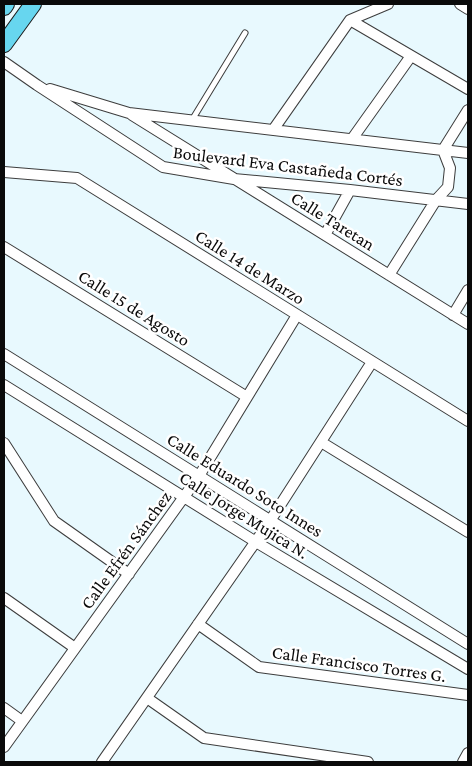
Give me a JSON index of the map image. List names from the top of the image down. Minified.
{"streets":{"street":["Boulevard Eva Castañeda Cortés","Calle Taretan","Calle 14 de Marzo","Calle 15 de Agosto","Calle Eduardo Soto Innes","Calle Jorge Mujica N.","Calle Efrén Sánchez","Calle Francisco Torres G."]},"crossings":[["Boulevard Eva Castañeda Cortés","Calle Taretan"],["Calle 14 de Marzo","Calle Efrén Sánchez"],["Calle 15 de Agosto","Calle Efrén Sánchez"],["Calle Eduardo Soto Innes","Calle Efrén Sánchez"],["Calle Jorge Mujica N.","Calle Efrén Sánchez"]]}
